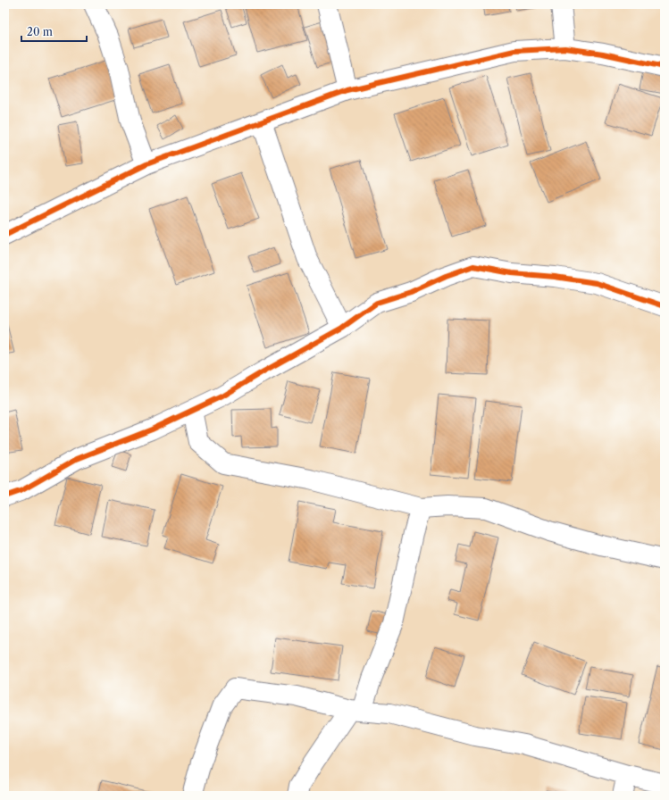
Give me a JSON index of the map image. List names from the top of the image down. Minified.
{"scale_bar":"20 m"}
